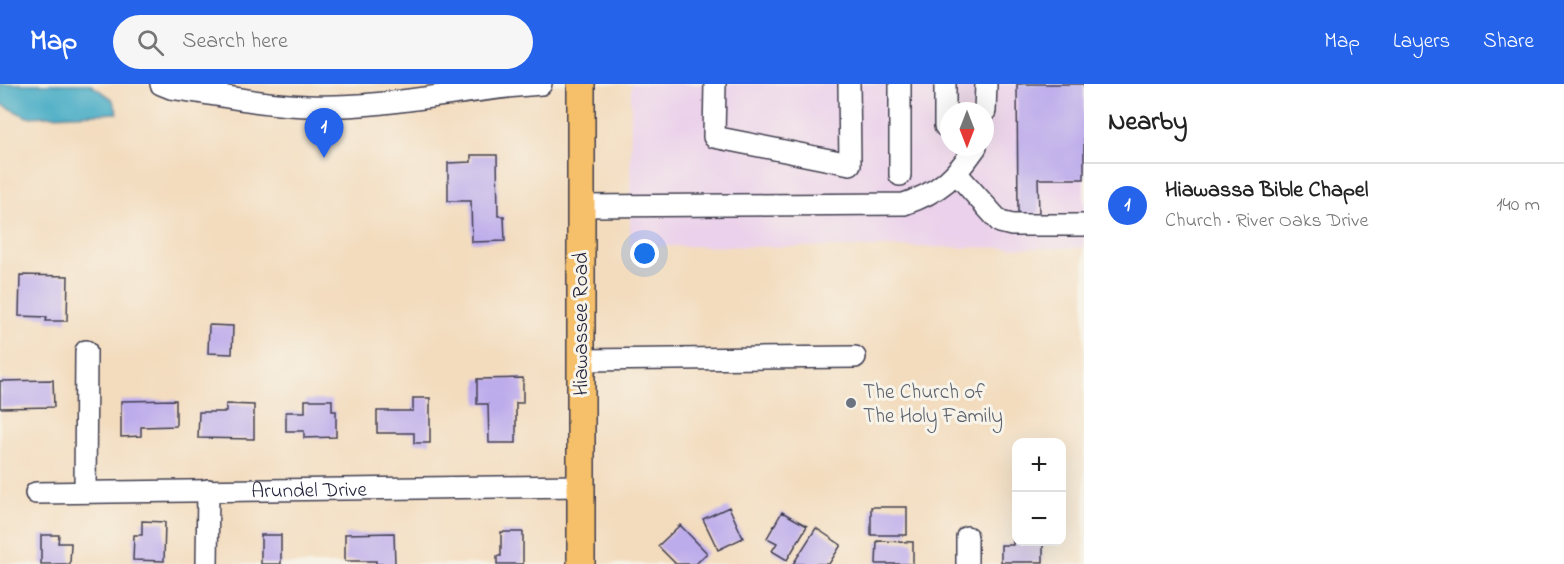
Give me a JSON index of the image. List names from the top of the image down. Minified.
{"streets":{"main road":["Hiawassee Road"],"street":["Arundel Drive"]},"crossings":[["Hiawassee Road","Arundel Drive"]],"places":["The Church of The Holy Family"],"north":"bottom","page":{"header":"Map","search":"Search here","nav":["Map","Layers","Share"],"heading":"Nearby","pins":"1","list":[{"mark":"1","name":"Hiawassa Bible Chapel","note":"Church · River Oaks Drive","value":"140 m"}],"map_buttons":["+","−"]}}
